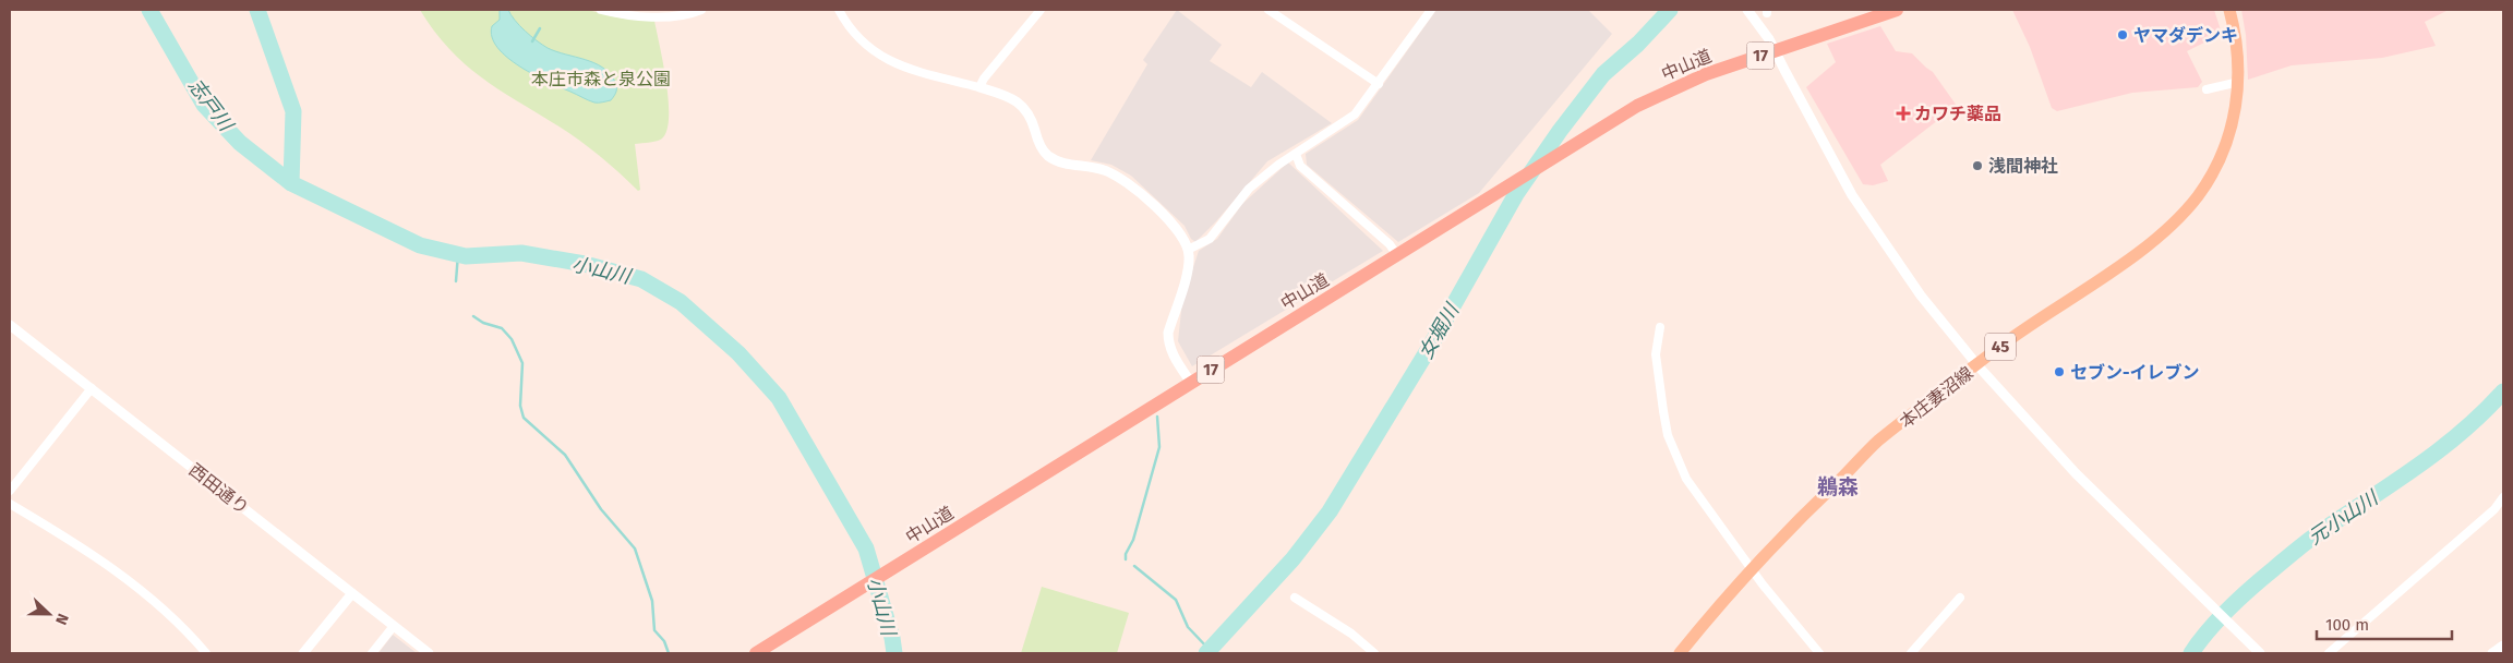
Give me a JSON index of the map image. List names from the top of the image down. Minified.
{"streets":{"highway":["17","中山道"],"main road":["45","本庄妻沼線"],"street":["西田通り"]},"districts":["鵜森"],"water":["志戸川","小山川","女堀川","元小山川"],"parks":["本庄市森と泉公園"],"places":{"other":["ヤマダデンキ","浅間神社","セブン-イレブン"],"health":["カワチ薬品"]},"scale_bar":"100 m","north":"right"}
